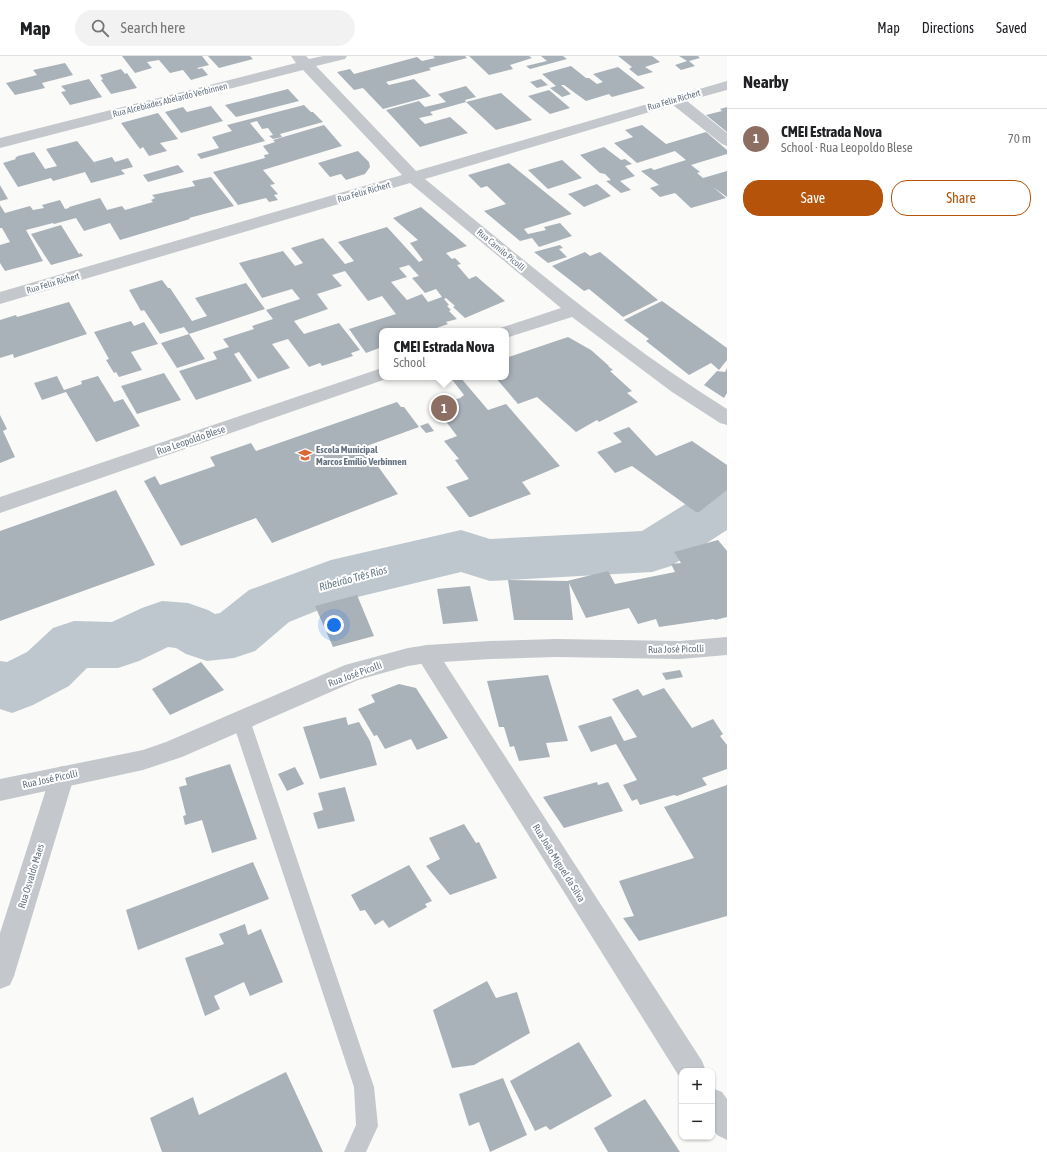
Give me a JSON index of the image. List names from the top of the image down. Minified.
{"streets":{"street":["Rua Alcebiades Abelardo Verbinnen","Rua Felix Richert","Rua Camilo Picolli","Rua Leopoldo Blese","Rua José Picolli","Rua João Miguel da Silva","Rua Osvaldo Maes"]},"crossings":[["Rua Alcebiades Abelardo Verbinnen","Rua Camilo Picolli"],["Rua Felix Richert","Rua Camilo Picolli"],["Rua José Picolli","Rua João Miguel da Silva"],["Rua José Picolli","Rua Osvaldo Maes"]],"water":["Ribeirão Três Rios"],"places":{"school or university":["Escola Municipal Marcos Emílio Verbinnen"]},"page":{"header":"Map","search":"Search here","nav":["Map","Directions","Saved"],"heading":"Nearby","list":[{"mark":"1","name":"CMEI Estrada Nova","note":"School · Rua Leopoldo Blese","value":"70 m"}],"buttons":["Save","Share"],"popup":["CMEI Estrada Nova","School"],"pins":"1","map_buttons":["+","−"]}}
